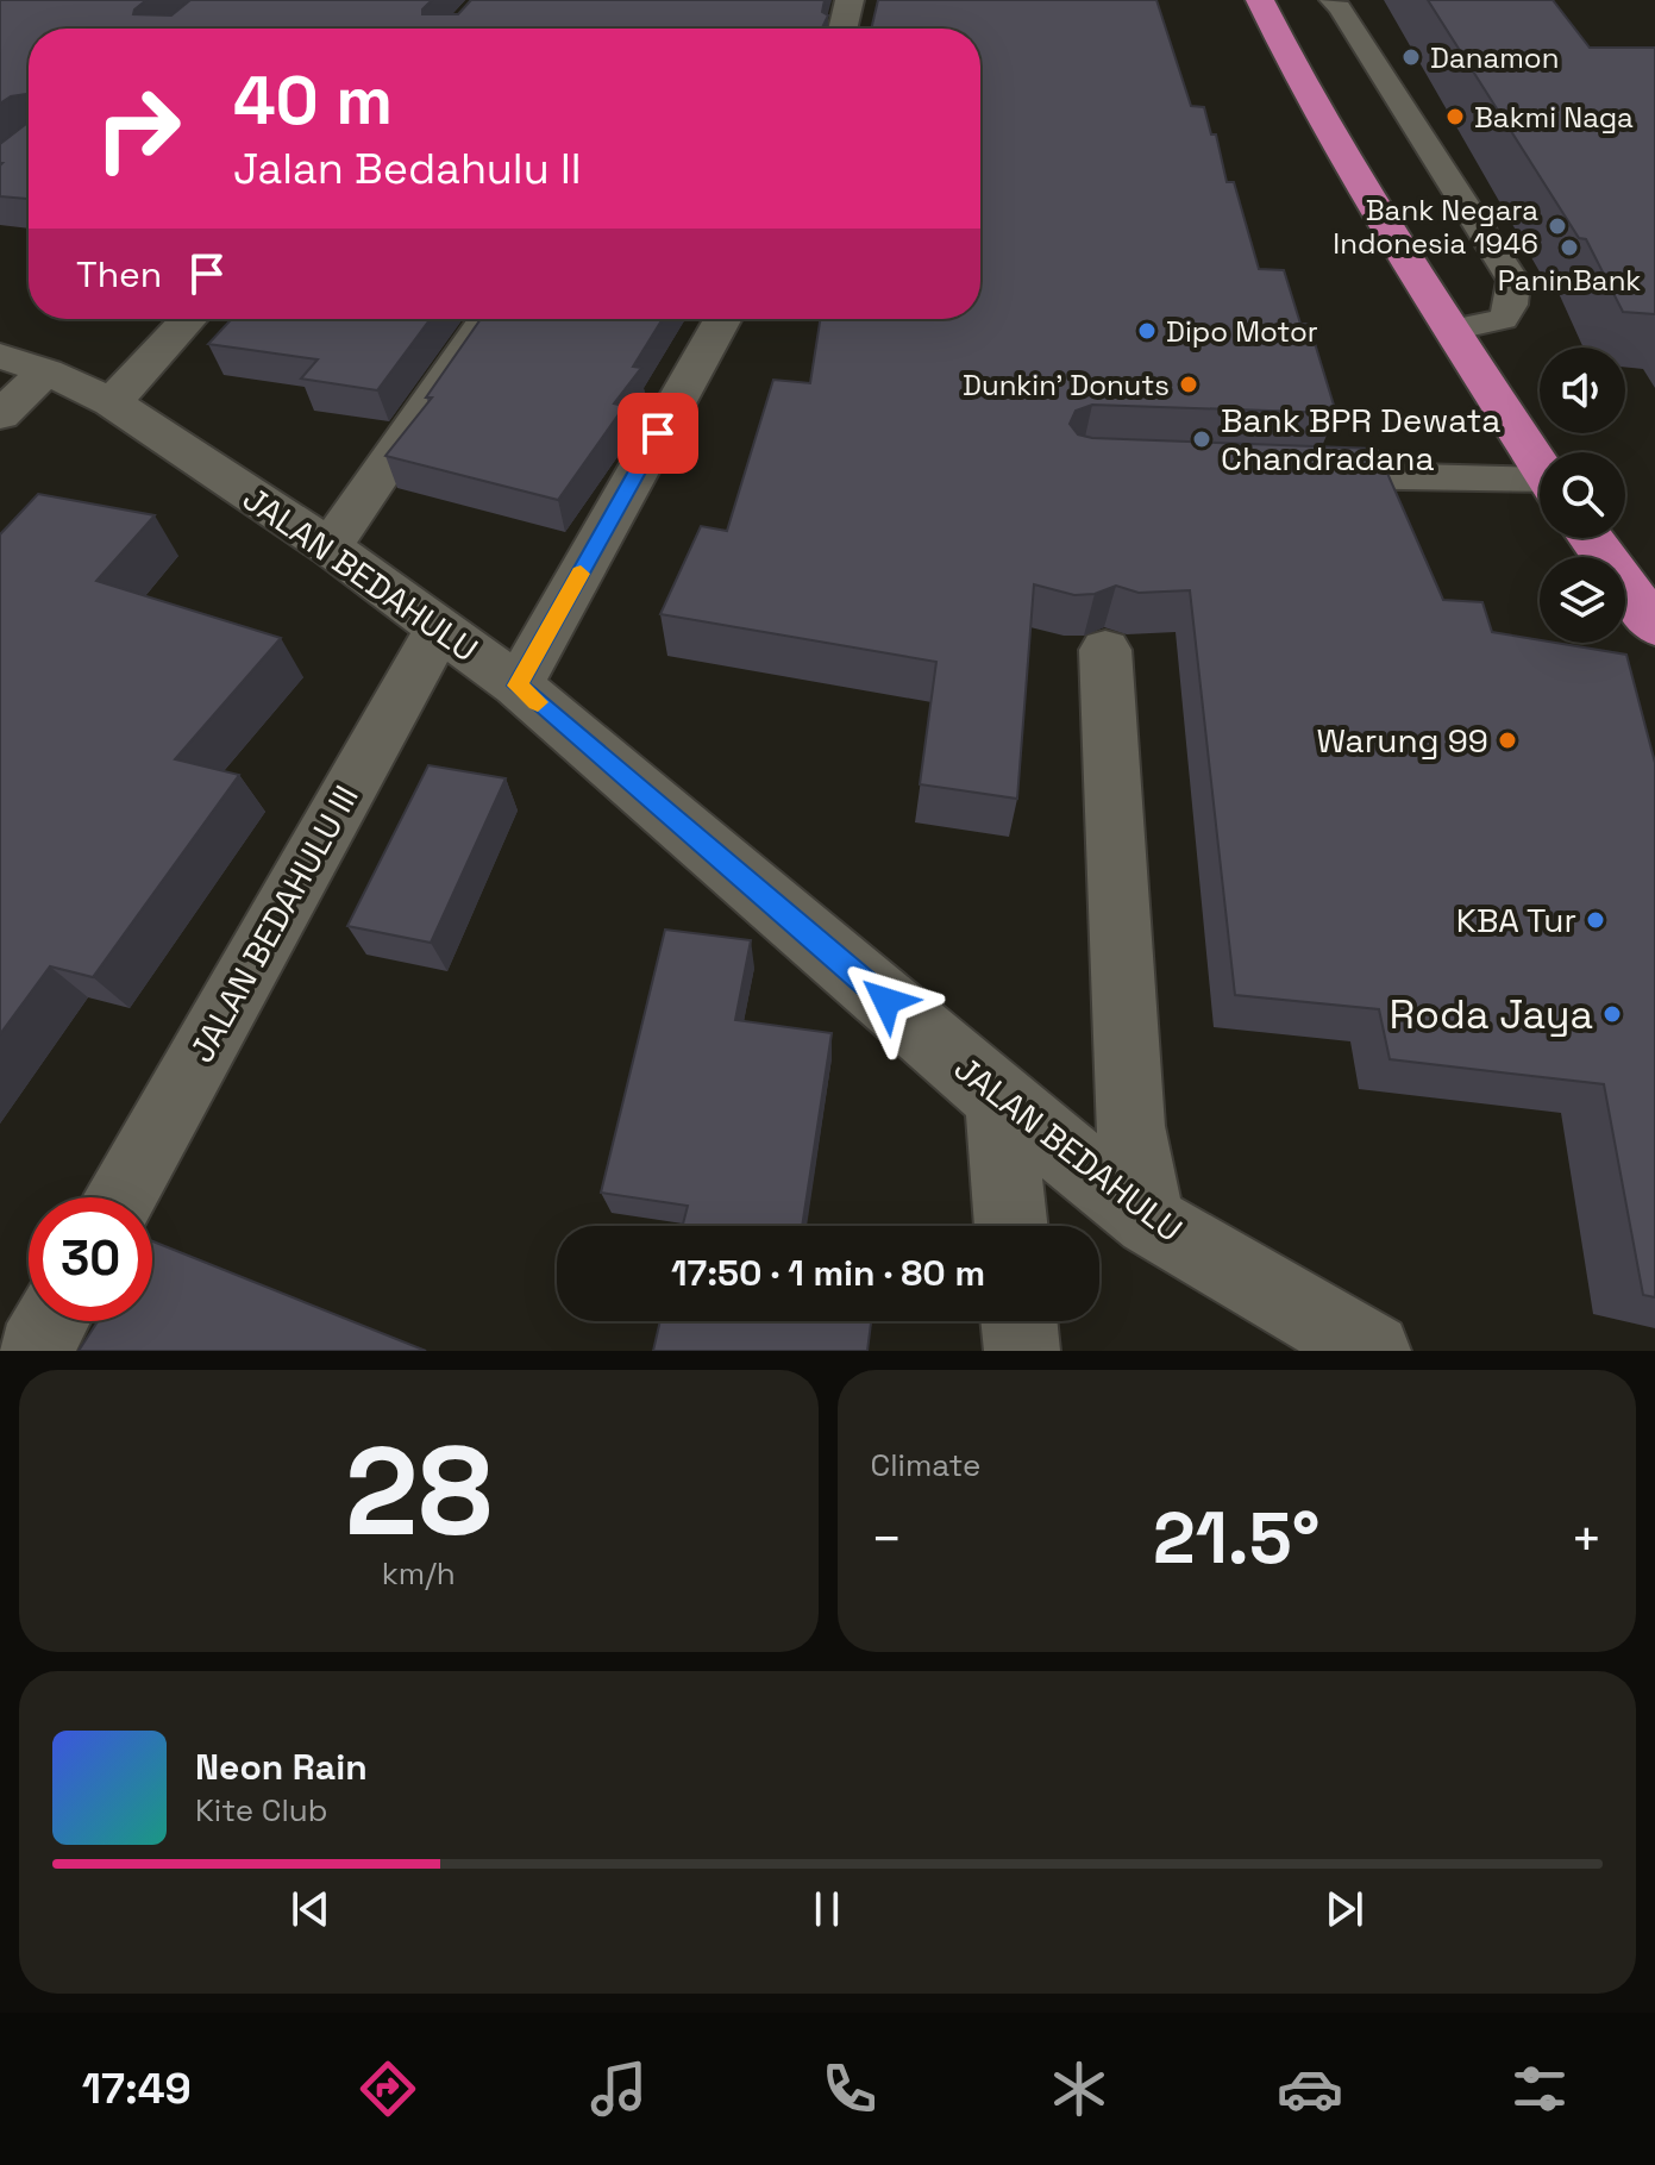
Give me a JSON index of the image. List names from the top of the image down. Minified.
{"streets":{"street":["JALAN BEDAHULU","JALAN BEDAHULU III"]},"crossings":[["JALAN BEDAHULU","JALAN BEDAHULU III"]],"places":["Danamon","Bakmi Naga","Bank Negara Indonesia 1946","PaninBank","Dipo Motor","Dunkin' Donuts","Bank BPR Dewata Chandradana","Warung 99","KBA Tur","Roda Jaya"],"page":{"turn":["40 m","Jalan Bedahulu II"],"then":"Then","limit":"30","trip":"17:50 · 1 min · 80 m","tile":[["28","km/h"],"Climate"],"heat":["−","21.5°","+"],"song":["Neon Rain","Kite Club"],"tabs":"17:49"}}
